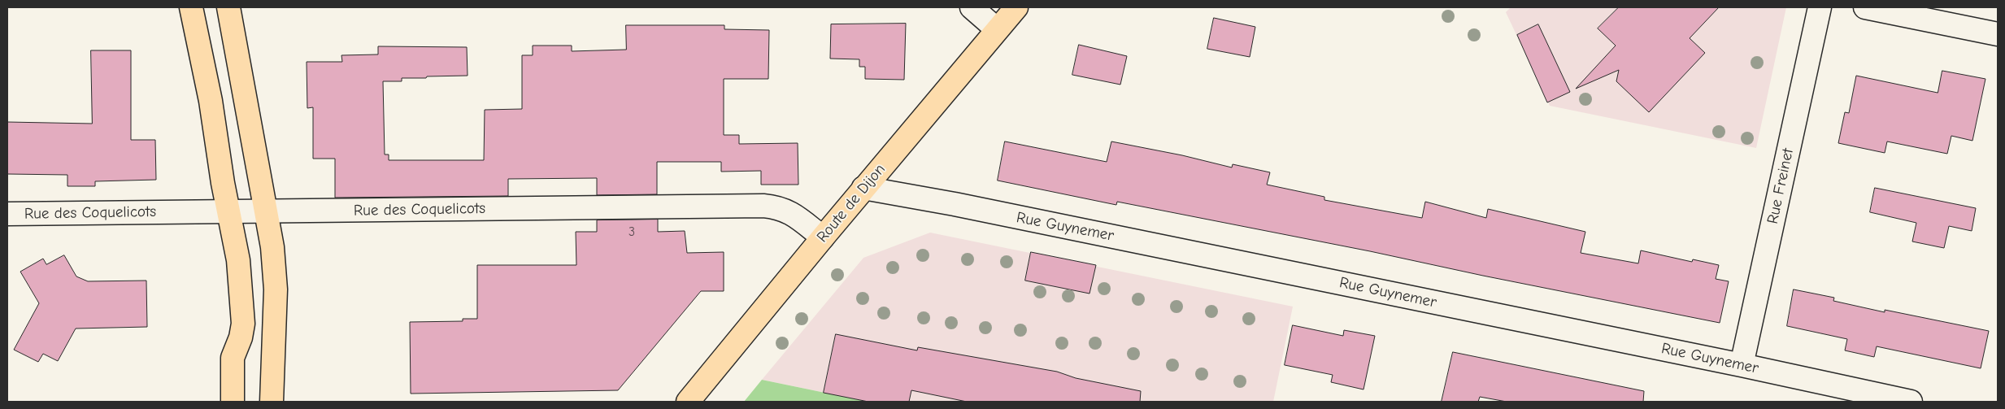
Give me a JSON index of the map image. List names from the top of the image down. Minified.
{"streets":{"main road":["Route de Dijon"],"street":["Rue Freinet","Rue des Coquelicots","Rue Guynemer"]},"crossings":[["Rue Freinet","Rue Guynemer"],["Route de Dijon","Rue des Coquelicots"],["Route de Dijon","Rue Guynemer"]],"house_numbers":["3"]}
